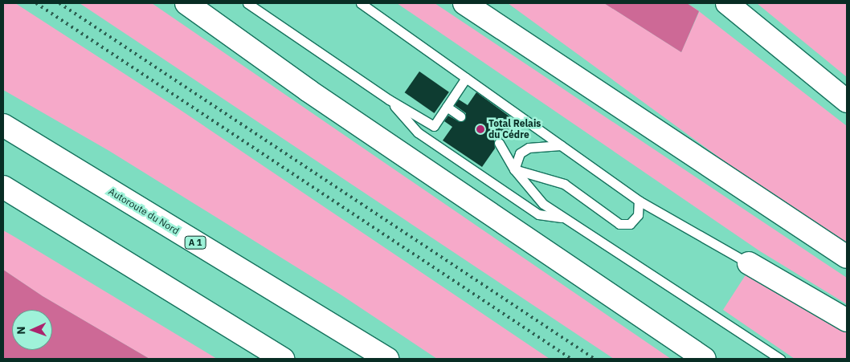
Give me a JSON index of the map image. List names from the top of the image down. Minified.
{"streets":{"main road":["Autoroute du Nord","A 1"]},"places":["Total Relais du Cédre"],"north":"left"}
